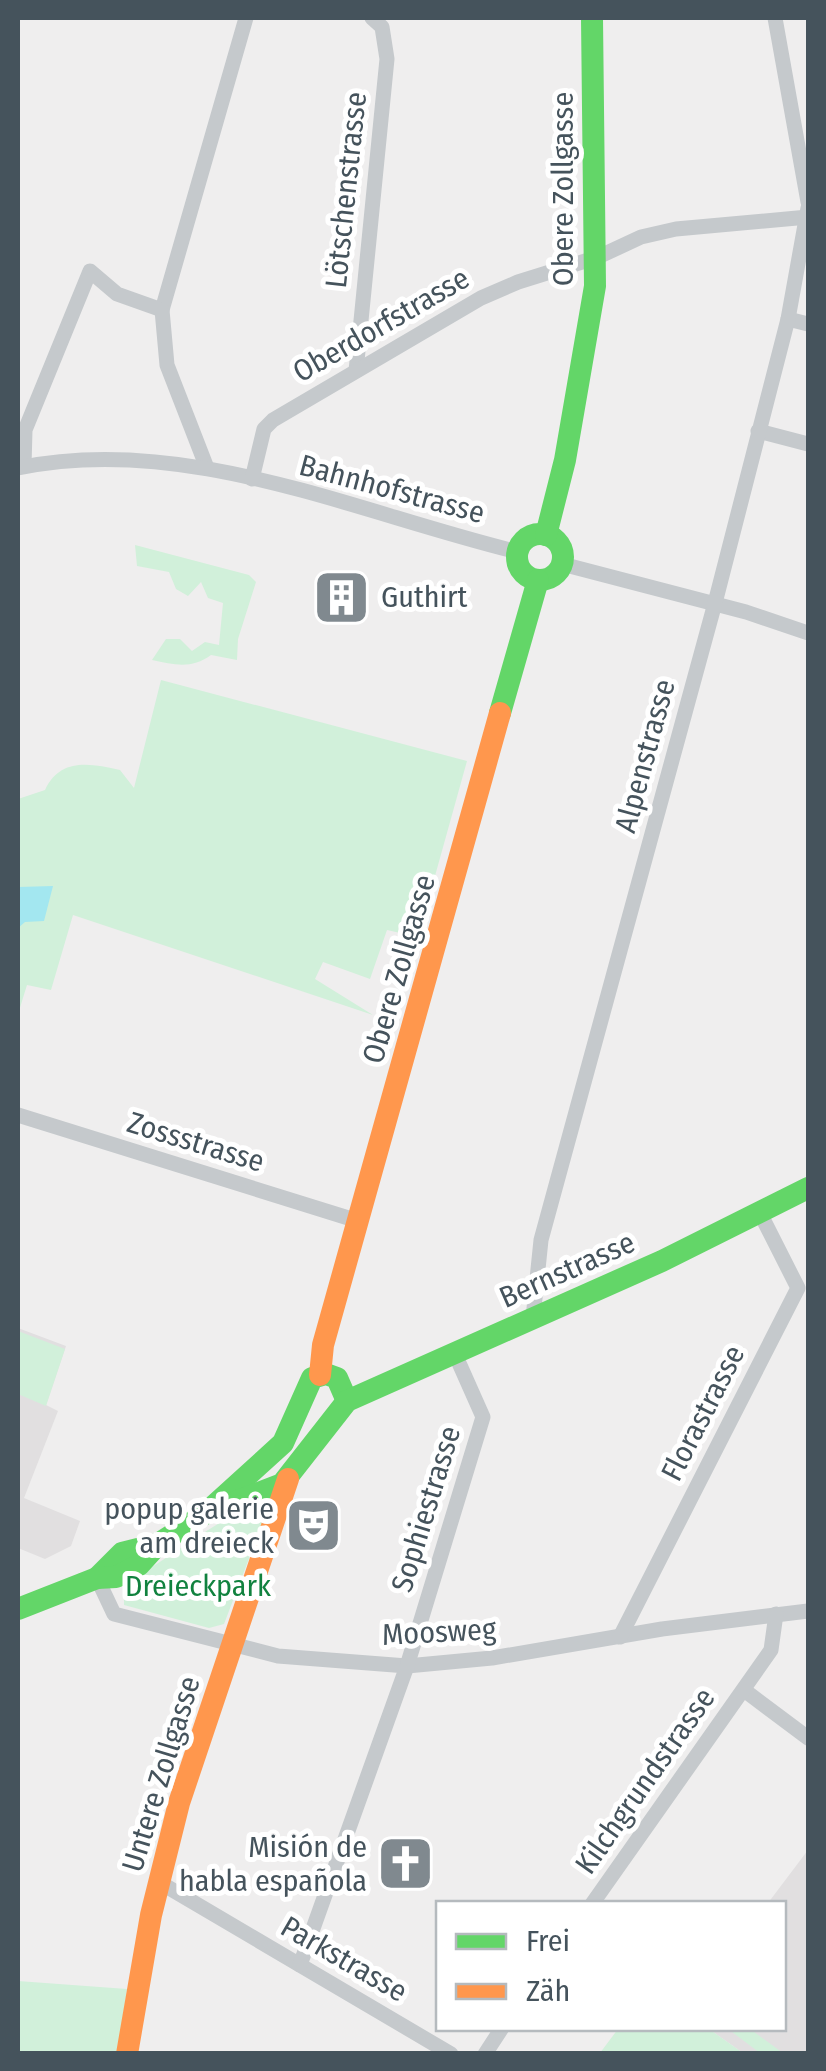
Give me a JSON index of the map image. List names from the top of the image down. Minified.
{"streets":{"street":["Obere Zollgasse","Lötschenstrasse","Oberdorfstrasse","Bahnhofstrasse","Alpenstrasse","Zossstrasse","Bernstrasse","Florastrasse","Sophiestrasse","Moosweg","Untere Zollgasse","Kilchgrundstrasse","Parkstrasse"]},"crossings":[["Obere Zollgasse","Oberdorfstrasse"],["Obere Zollgasse","Bahnhofstrasse"],["Obere Zollgasse","Zossstrasse"],["Obere Zollgasse","Bernstrasse"],["Lötschenstrasse","Oberdorfstrasse"],["Oberdorfstrasse","Bahnhofstrasse"],["Oberdorfstrasse","Alpenstrasse"],["Alpenstrasse","Bernstrasse"],["Bernstrasse","Florastrasse"],["Bernstrasse","Sophiestrasse"],["Bernstrasse","Moosweg"],["Bernstrasse","Untere Zollgasse"],["Florastrasse","Moosweg"],["Sophiestrasse","Moosweg"],["Sophiestrasse","Parkstrasse"],["Moosweg","Untere Zollgasse"],["Moosweg","Kilchgrundstrasse"],["Untere Zollgasse","Parkstrasse"]],"parks":["Dreieckpark"],"places":{"building":["Guthirt"],"theatre":["popup galerie am dreieck"],"church":["Misión de habla española"]},"legend":["Frei","Zäh"]}
